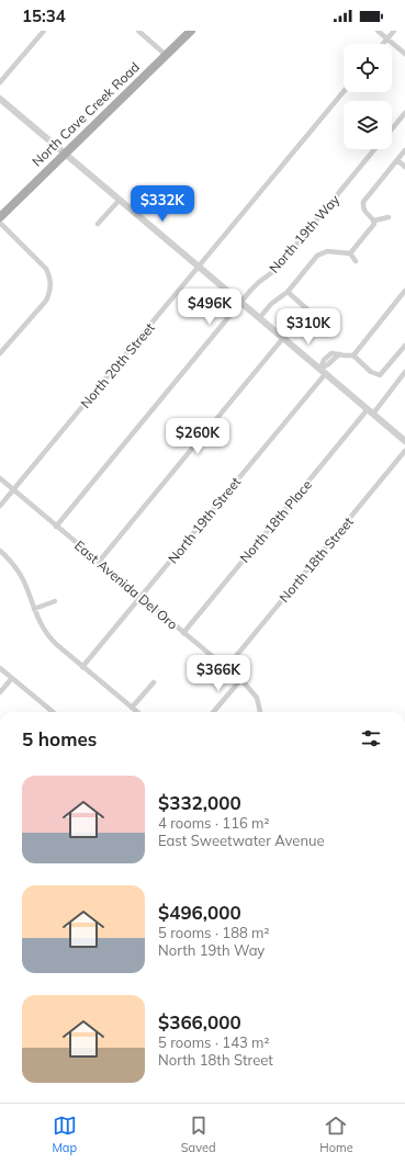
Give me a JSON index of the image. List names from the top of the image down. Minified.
{"streets":{"main road":["North Cave Creek Road"],"street":["North 19th Way","North 20th Street","North 19th Street","North 18th Place","North 18th Street","East Avenida Del Oro"]},"crossings":[["North 19th Way","East Avenida Del Oro"],["North 20th Street","East Avenida Del Oro"],["North 19th Street","East Avenida Del Oro"],["North 18th Place","East Avenida Del Oro"],["North 18th Street","East Avenida Del Oro"]],"page":{"status":"15:34","price":["$332K","$496K","$310K","$260K","$366K"],"heading":"5 homes","list":[{"name":"$332,000","note":"4 rooms · 116 m² · East Sweetwater Avenue"},{"name":"$496,000","note":"5 rooms · 188 m² · North 19th Way"},{"name":"$366,000","note":"5 rooms · 143 m² · North 18th Street"}],"tabs":["Map","Saved","Home"]}}
